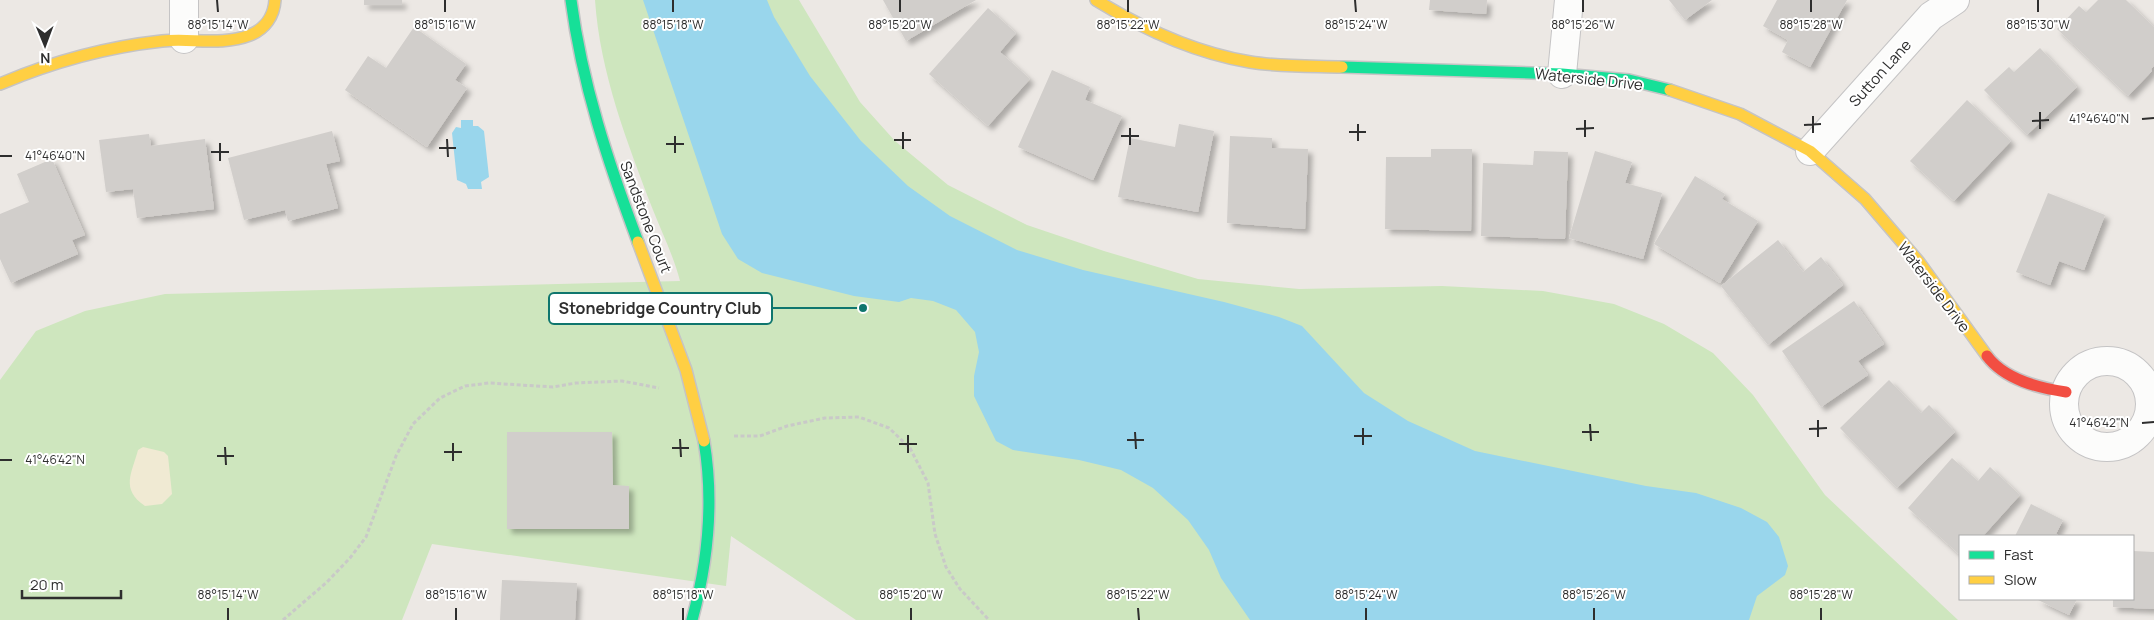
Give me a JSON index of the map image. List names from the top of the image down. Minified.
{"streets":{"street":["Sutton Lane","Waterside Drive","Sandstone Court"]},"crossings":[["Sutton Lane","Waterside Drive"]],"places":["Stonebridge Country Club"],"legend":["Fast","Slow"],"scale_bar":"20 m","north":"bottom","coordinates":["88°15'14\"W","88°15'16\"W","88°15'18\"W","88°15'20\"W","88°15'22\"W","88°15'24\"W","88°15'26\"W","88°15'28\"W","88°15'30\"W","41°46'40\"N","41°46'42\"N"]}
